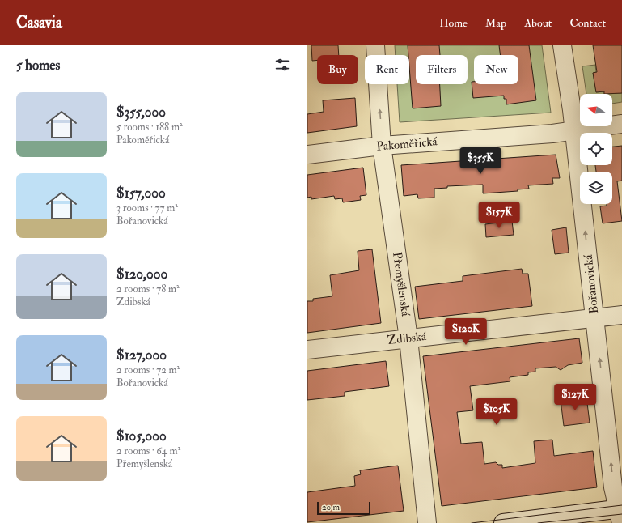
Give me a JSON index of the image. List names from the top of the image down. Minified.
{"streets":{"street":["Pakoměřická","Přemyšlenská","Bořanovická","Zdibská"]},"crossings":[["Pakoměřická","Přemyšlenská"],["Pakoměřická","Bořanovická"],["Přemyšlenská","Zdibská"],["Bořanovická","Zdibská"]],"one_way":["Bořanovická"],"scale_bar":"20 m","north":"left","page":{"header":"Casavia","nav":["Home","Map","About","Contact"],"heading":"5 homes","chip":["Buy","Rent","Filters","New"],"list":[{"name":"$355,000","note":"5 rooms · 188 m² · Pakoměřická"},{"name":"$157,000","note":"3 rooms · 77 m² · Bořanovická"},{"name":"$120,000","note":"2 rooms · 78 m² · Zdibská"},{"name":"$127,000","note":"2 rooms · 72 m² · Bořanovická"},{"name":"$105,000","note":"2 rooms · 64 m² · Přemyšlenská"}],"price":["$355K","$157K","$120K","$127K","$105K"],"scale":"20 m"}}
